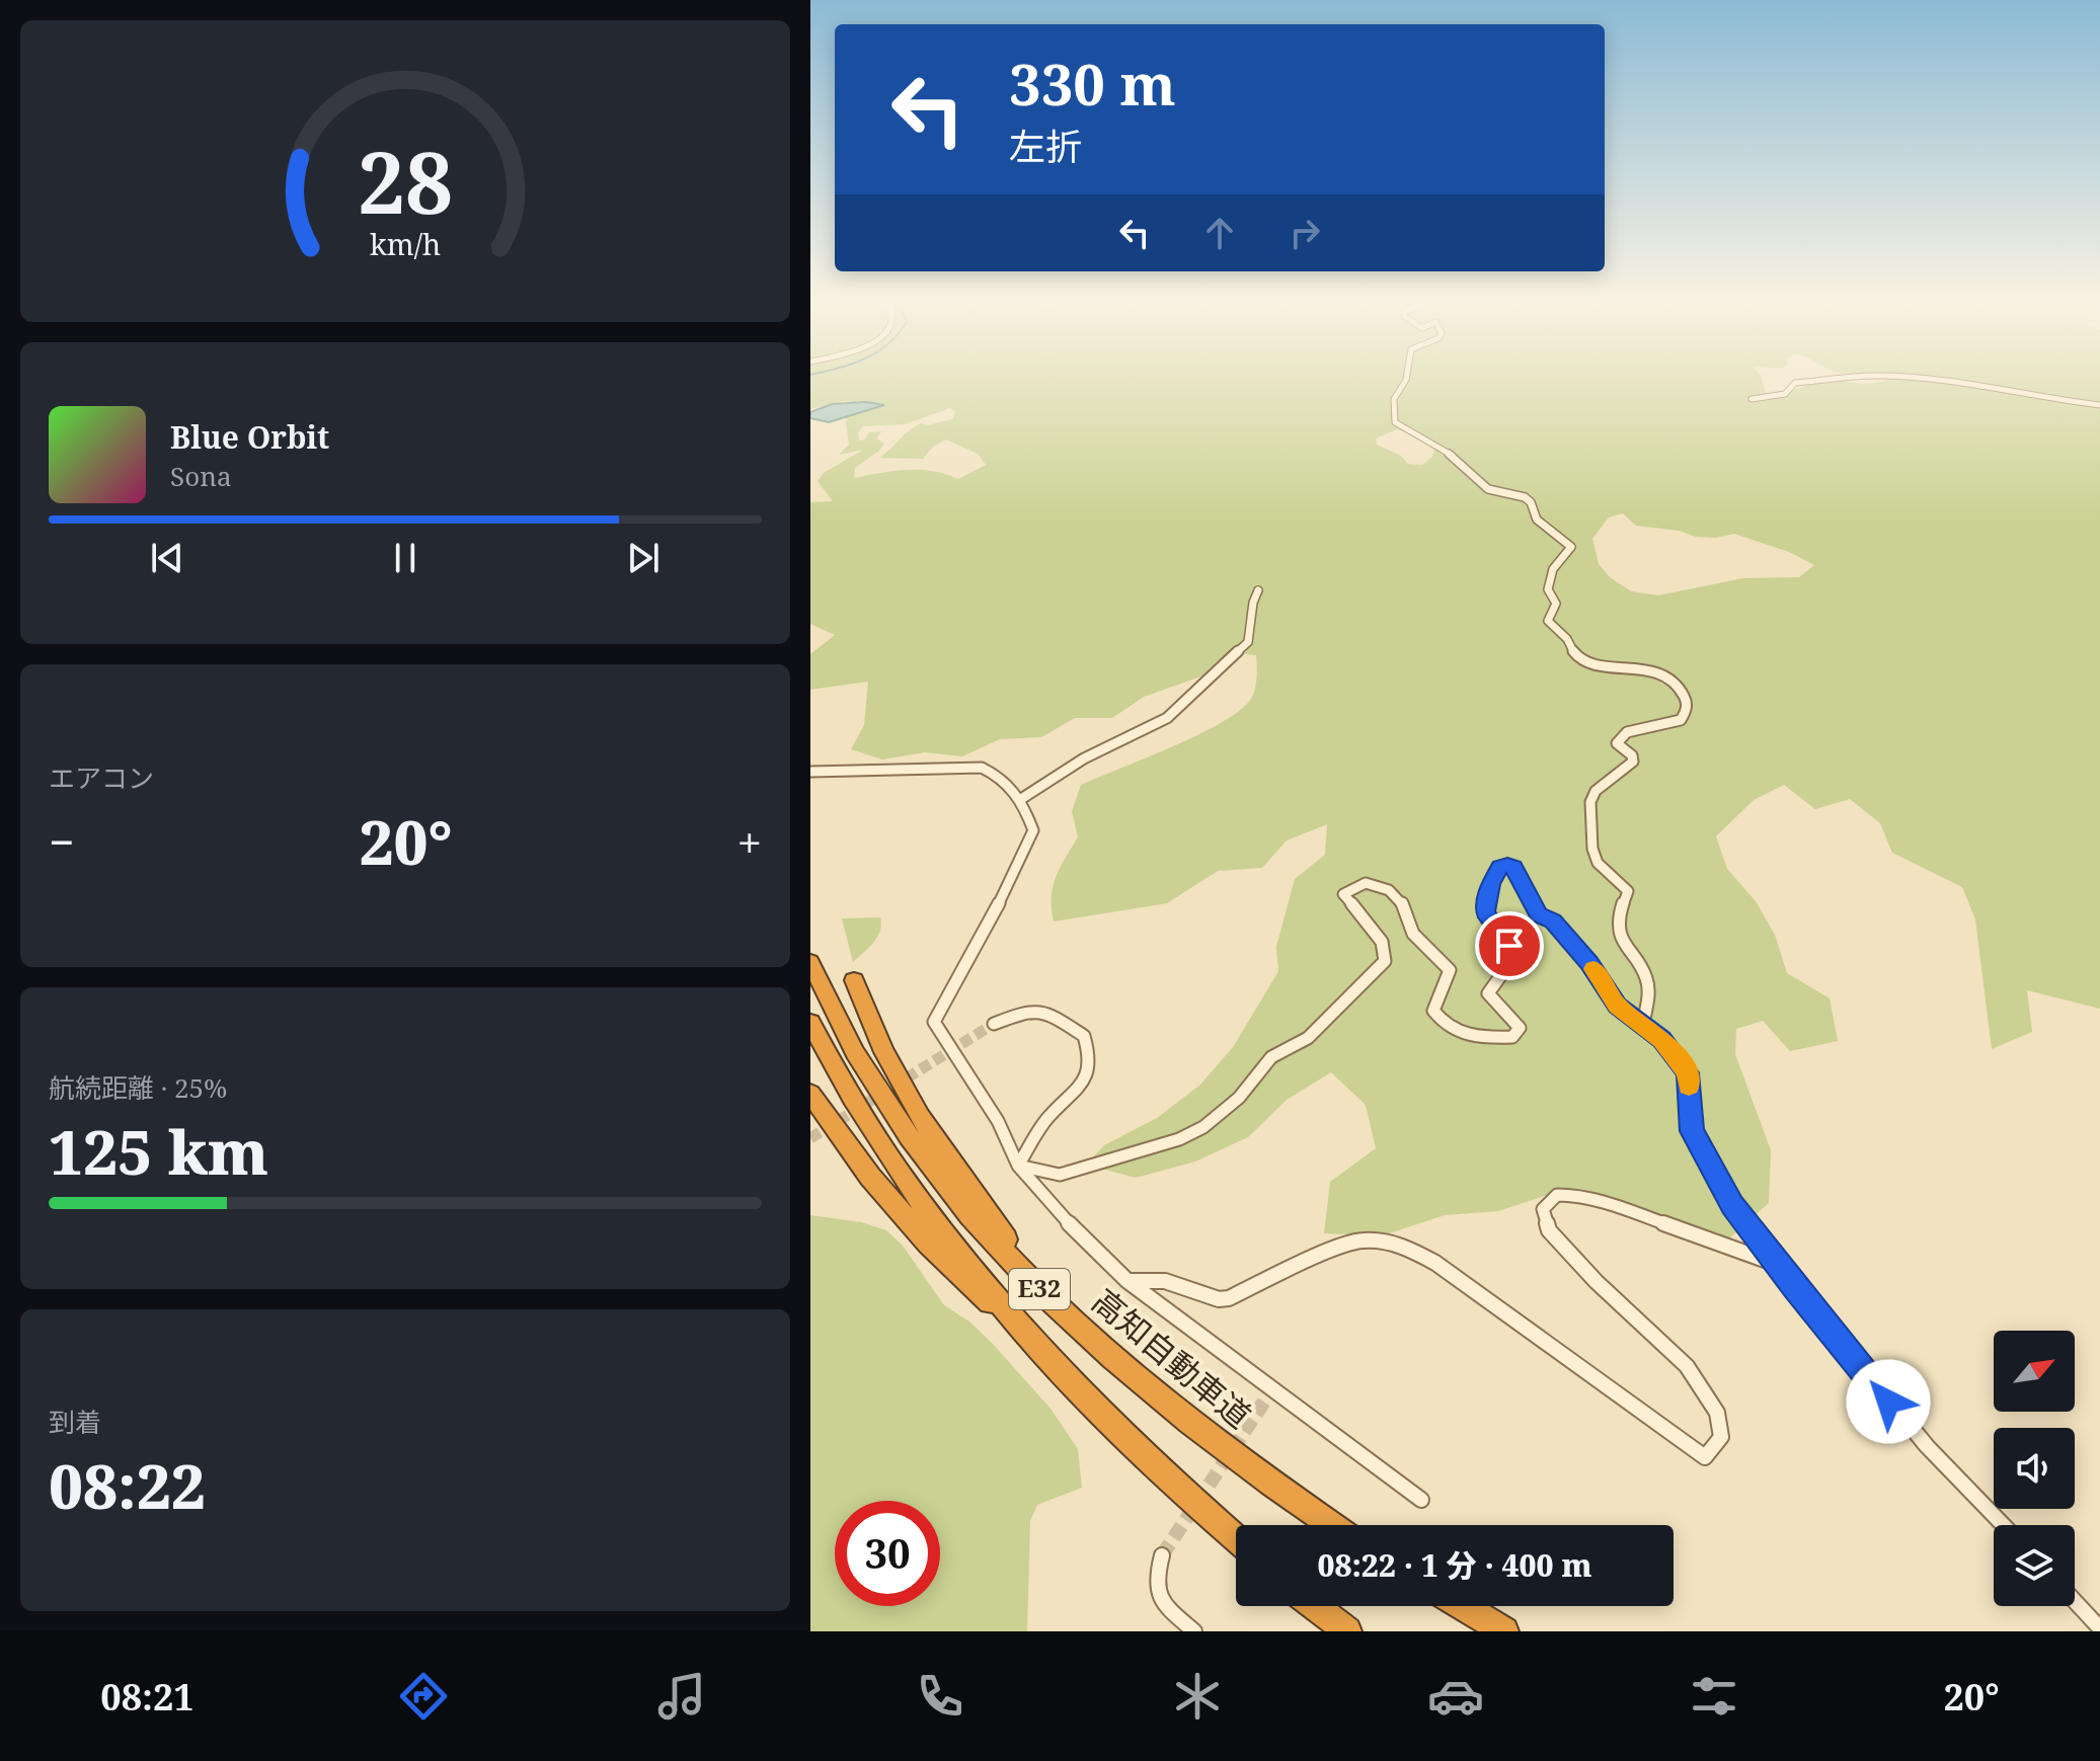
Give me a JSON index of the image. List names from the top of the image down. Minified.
{"streets":{"highway":["E32","高知自動車道"]},"north":"top right","page":{"turn":["330 m","左折"],"song":["Blue Orbit","Sona"],"tile":["エアコン",["航続距離 · 25%","125 km"],["到着","08:22"]],"heat":["−","20°","+"],"limit":"30","trip":"08:22 · 1 分 · 400 m","tabs":["08:21","20°"],"gauge":["28","km/h"]}}
